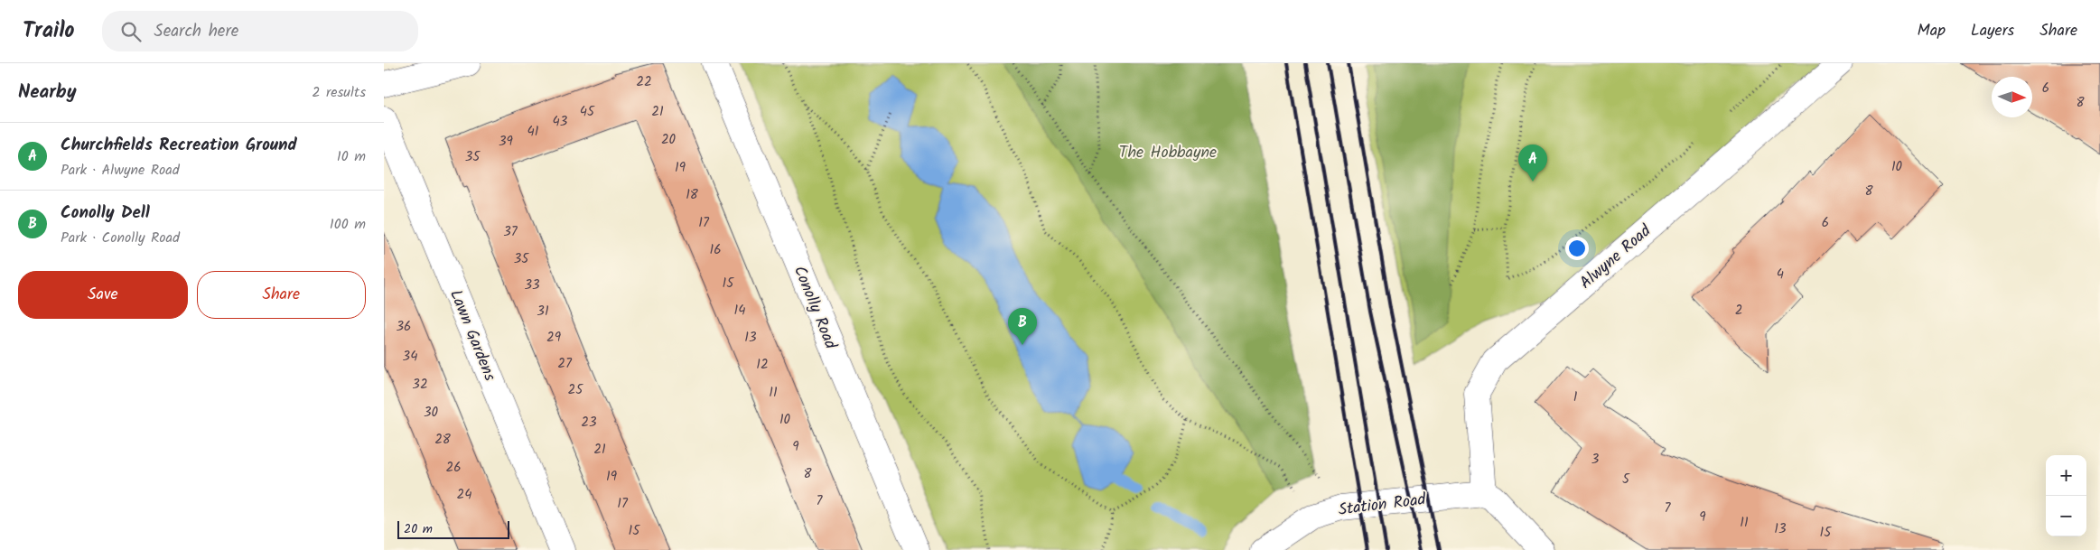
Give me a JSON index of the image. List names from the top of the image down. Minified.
{"streets":{"street":["Alwyne Road","Conolly Road","Lawn Gardens","Station Road"]},"crossings":[["Alwyne Road","Station Road"]],"parks":["The Hobbayne"],"house_numbers":["22","6","8","45","21","43","41","20","39","35","10","19","8","18","17","6","37","16","35","4","15","33","14","2","31","36","29","13","34","27","12","32","25","11","1","30","10","23","28","9","21","3","26","8","19","5","24","7","17","7","9","11","13","15","15"],"scale_bar":"20 m","north":"right","page":{"header":"Trailo","search":"Search here","nav":["Map","Layers","Share"],"heading":["Nearby","2 results"],"list":[{"mark":"A","name":"Churchfields Recreation Ground","note":"Park · Alwyne Road","value":"10 m"},{"mark":"B","name":"Conolly Dell","note":"Park · Conolly Road","value":"100 m"}],"pins":["A","B"],"buttons":["Save","Share"],"map_buttons":["+","−"],"scale":"20 m"}}
